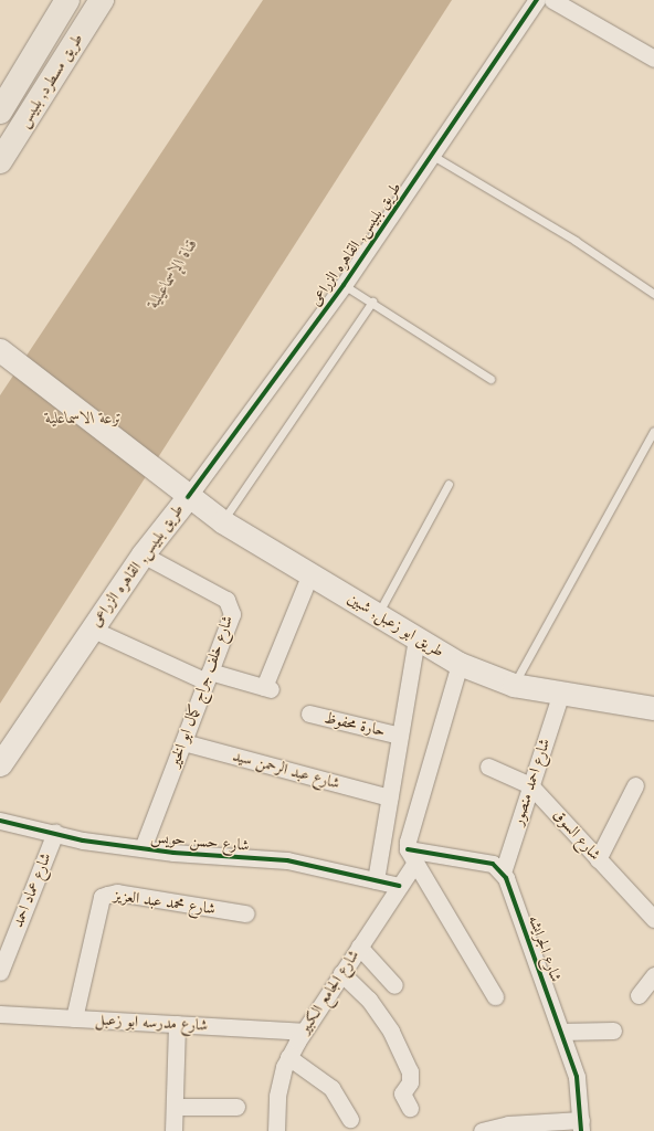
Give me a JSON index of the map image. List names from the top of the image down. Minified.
{"streets":{"main road":["طريق مسطرد, بلبيس","طريق بلبيس, القاهره الزراعى","طريق ابو زعبل, شبين"],"street":["شارع خلف جراج كمال ابو الخير","حارة محفوظ","شارع عبد الرحمن سيد","شارع احمد منصور","شارع السوق","شارع حسن حويس","شارع عماد احمد","شارع محمد عبد العزيز","شارع الجرايشه","شارع الجامع الكبير","شارع مدرسه ابو زعبل"]},"crossings":[["طريق بلبيس, القاهره الزراعى","طريق ابو زعبل, شبين"],["طريق بلبيس, القاهره الزراعى","شارع خلف جراج كمال ابو الخير"],["طريق ابو زعبل, شبين","شارع احمد منصور"],["شارع خلف جراج كمال ابو الخير","شارع عبد الرحمن سيد"],["شارع خلف جراج كمال ابو الخير","شارع حسن حويس"],["شارع احمد منصور","شارع السوق"],["شارع احمد منصور","شارع الجرايشه"],["شارع حسن حويس","شارع عماد احمد"],["شارع حسن حويس","شارع الجامع الكبير"],["شارع محمد عبد العزيز","شارع مدرسه ابو زعبل"],["شارع الجامع الكبير","شارع مدرسه ابو زعبل"]],"water":["قناة الإسماعيلية","ترعة الاسماعلية"]}
